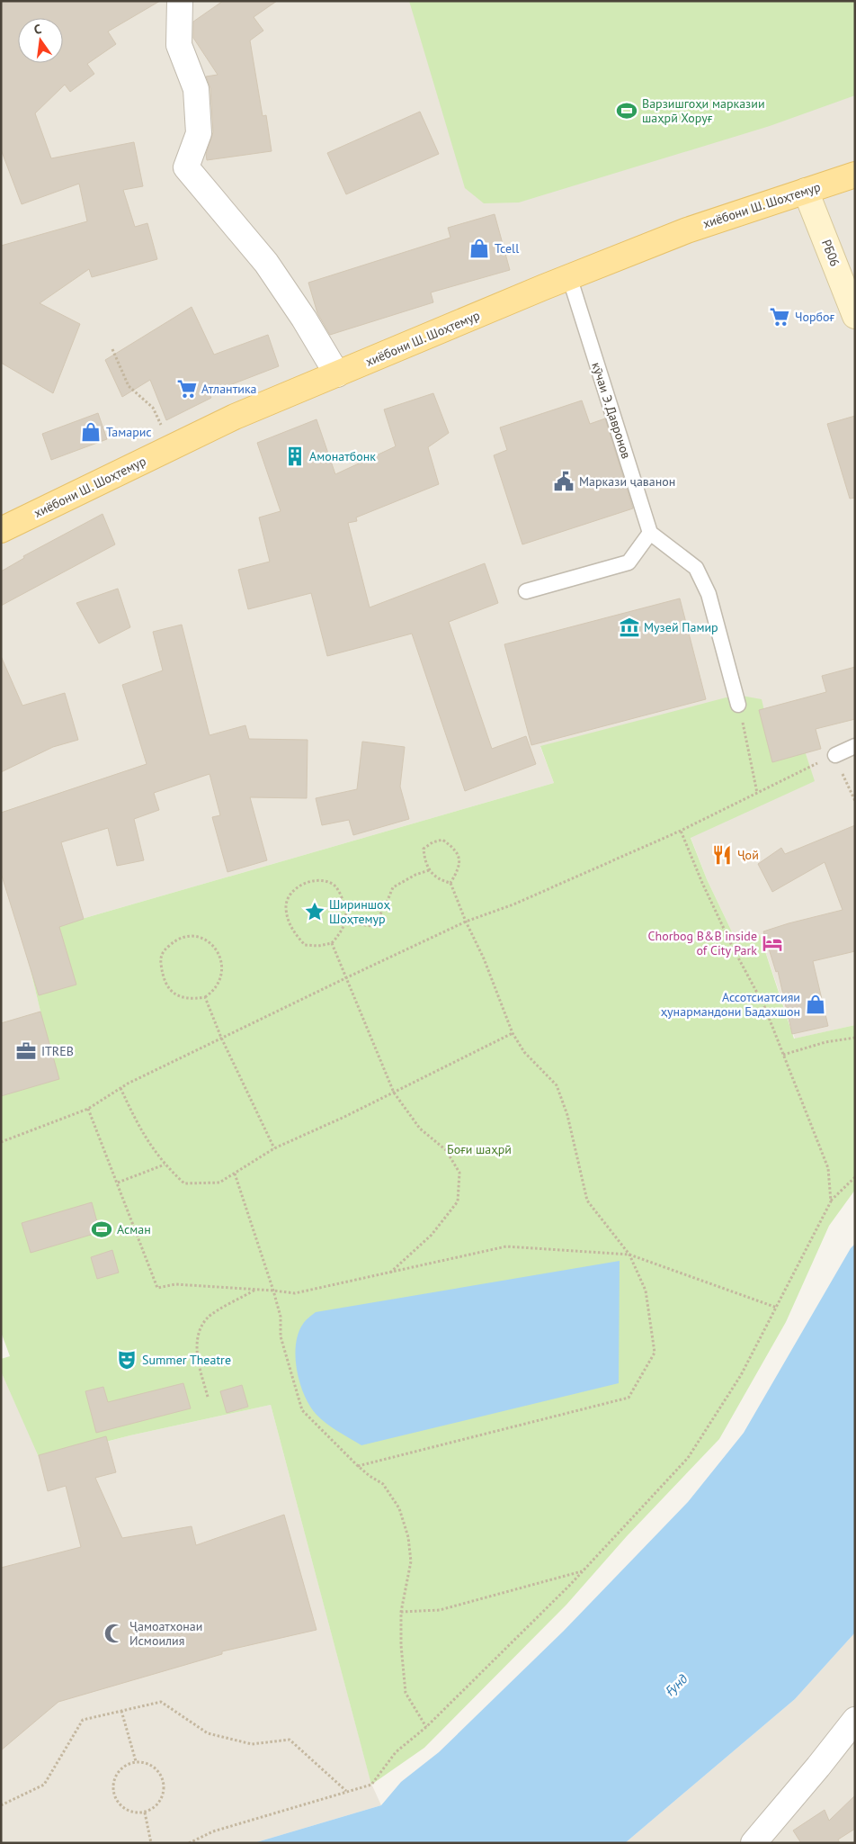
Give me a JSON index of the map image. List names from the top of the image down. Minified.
{"streets":{"main road":["хиёбони Ш. Шоҳтемур","РБ06"],"lane":["кӯчаи Э. Давронов"]},"crossings":[["хиёбони Ш. Шоҳтемур","РБ06"],["хиёбони Ш. Шоҳтемур","кӯчаи Э. Давронов"]],"water":["Ғунд"],"parks":["Боғи шаҳрӣ"],"places":{"sports":["Варзишгоҳи марказии шаҳрӣ Хоруғ","Асман"],"shop":["Tcell","Тамарис","Ассотсиатсияи ҳунармандони Бадахшон"],"supermarket":["Чорбоғ","Атлантика"],"building":["Амонатбонк"],"public building":["Маркази ҷаванон"],"museum":["Музей Памир"],"restaurant":["Ҷой"],"place":["Шириншоҳ Шоҳтемур"],"hotel":["Chorbog B&B inside of City Park"],"office":["ITREB"],"theatre":["Summer Theatre"],"mosque":["Ҷамоатхонаи Исмоилия"]},"north":"top"}
